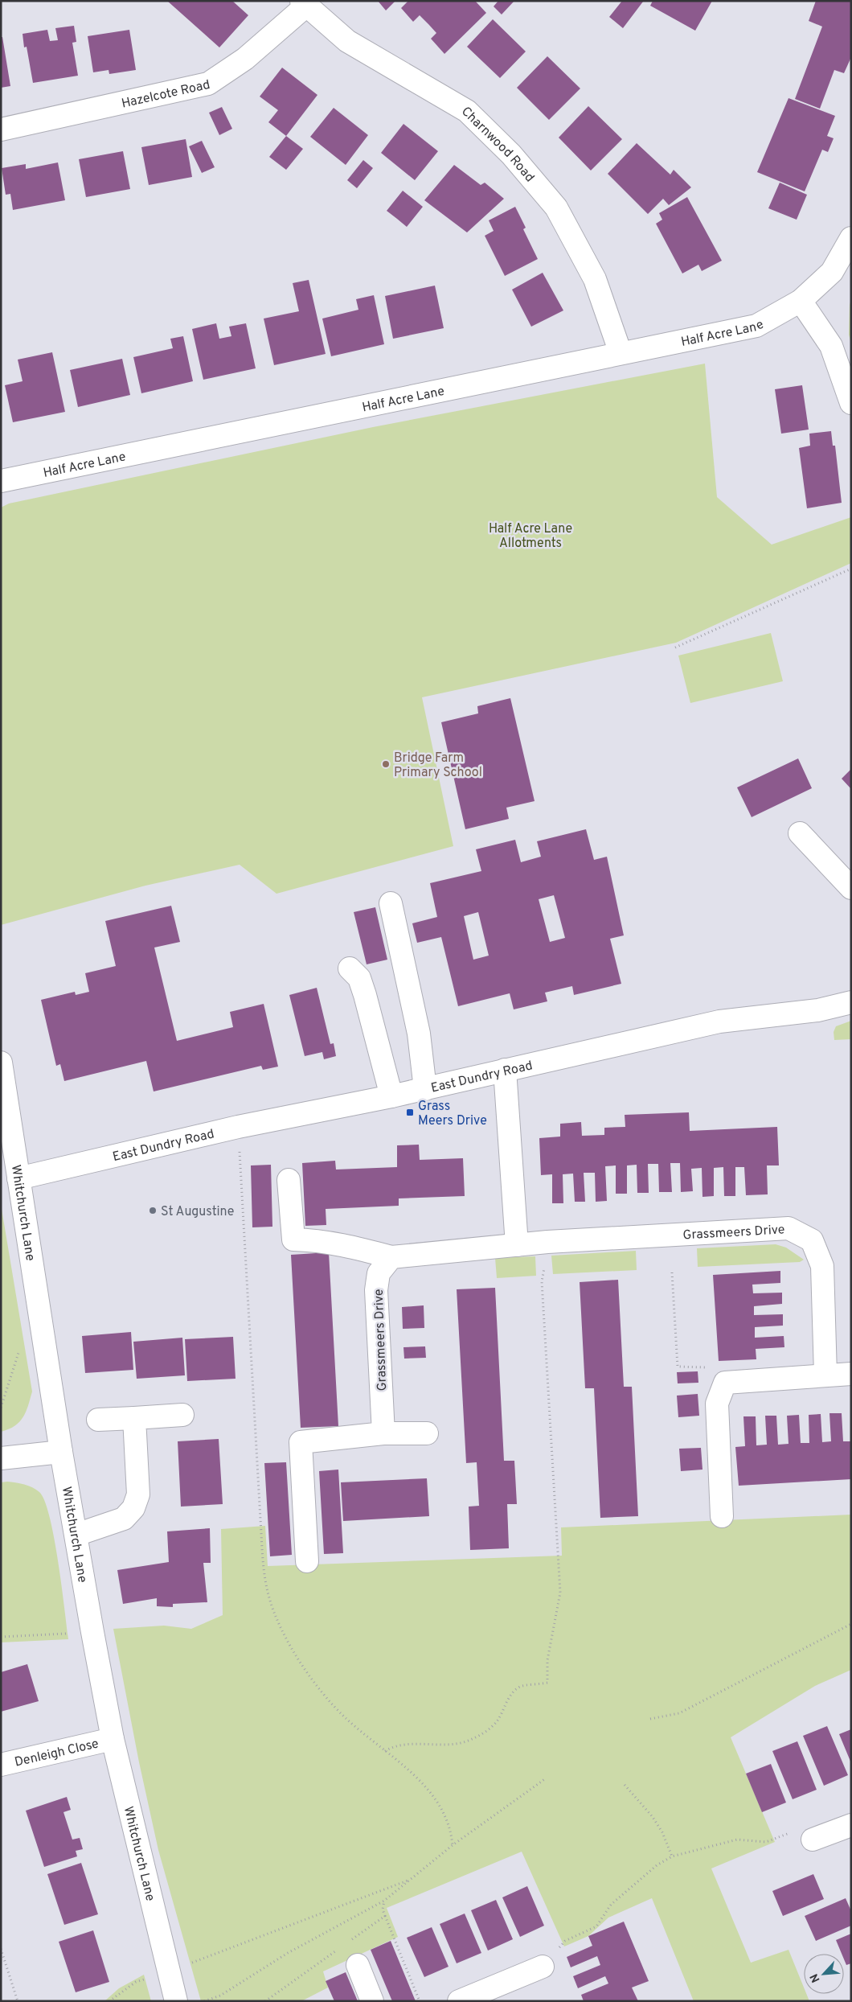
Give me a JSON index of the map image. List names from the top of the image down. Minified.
{"streets":{"street":["Hazelcote Road","Charnwood Road","Half Acre Lane","East Dundry Road","Whitchurch Lane","Grassmeers Drive","Denleigh Close"]},"crossings":[["Hazelcote Road","Charnwood Road"],["Charnwood Road","Half Acre Lane"],["East Dundry Road","Whitchurch Lane"],["Whitchurch Lane","Denleigh Close"]],"parks":["Half Acre Lane Allotments"],"places":{"other":["Bridge Farm Primary School","St Augustine"],"transit":["Grass Meers Drive"]},"north":"bottom left"}
